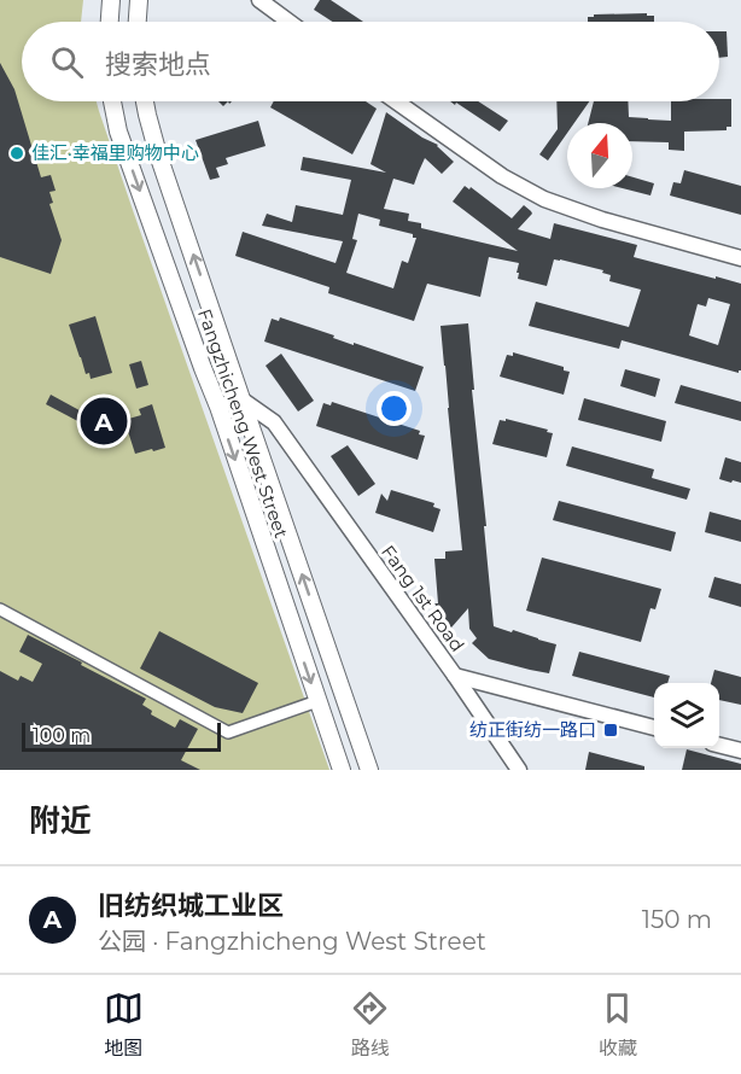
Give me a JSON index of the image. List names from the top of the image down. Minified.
{"streets":{"main road":["Fangzhicheng West Street"],"street":["Fang 1st Road"]},"crossings":[["Fangzhicheng West Street","Fang 1st Road"]],"places":{"other":["佳汇·幸福里购物中心"],"transit":["纺正街纺一路口"]},"scale_bar":"100 m","north":"top","page":{"search":"搜索地点","pins":"A","scale":"100 m","heading":"附近","list":[{"mark":"A","name":"旧纺织城工业区","note":"公园 · Fangzhicheng West Street","value":"150 m"}],"nav":["地图","路线","收藏"]}}
